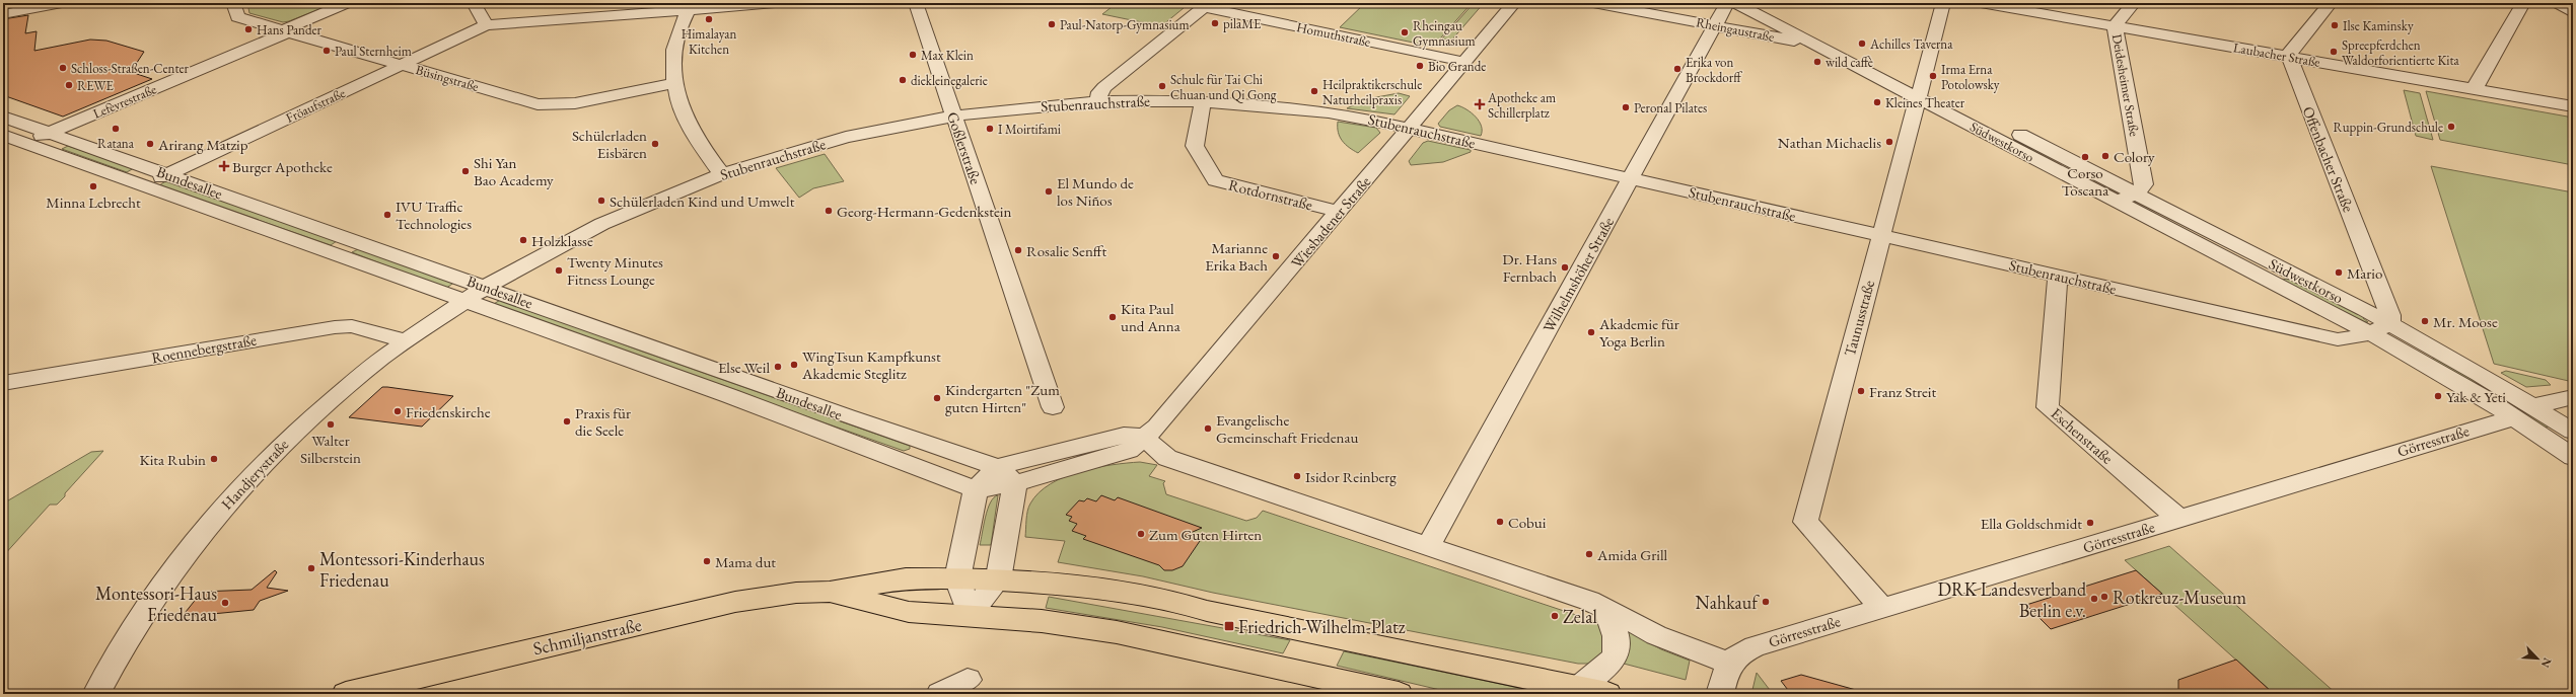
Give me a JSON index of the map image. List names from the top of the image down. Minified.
{"streets":{"main road":["Schmiljanstraße"],"street":["Rheingaustraße","Homuthstraße","Laubacher Straße","Büsingstraße","Deidesheimer Straße","Lefèvrestraße","Stubenrauchstraße","Fröaufstraße","Südwestkorso","Goßlerstraße","Offenbacher Straße","Bundesallee","Rotdornstraße","Wiesbadener Straße","Wilhelmshöher Straße","Taunusstraße","Roennebergstraße","Eschenstraße","Görresstraße","Handjerystraße"]},"crossings":[["Rheingaustraße","Südwestkorso"],["Rheingaustraße","Wilhelmshöher Straße"],["Homuthstraße","Wiesbadener Straße"],["Laubacher Straße","Deidesheimer Straße"],["Laubacher Straße","Offenbacher Straße"],["Büsingstraße","Lefèvrestraße"],["Büsingstraße","Fröaufstraße"],["Deidesheimer Straße","Südwestkorso"],["Lefèvrestraße","Bundesallee"],["Stubenrauchstraße","Südwestkorso"],["Stubenrauchstraße","Goßlerstraße"],["Stubenrauchstraße","Bundesallee"],["Stubenrauchstraße","Rotdornstraße"],["Stubenrauchstraße","Wiesbadener Straße"],["Stubenrauchstraße","Wilhelmshöher Straße"],["Stubenrauchstraße","Taunusstraße"],["Stubenrauchstraße","Eschenstraße"],["Stubenrauchstraße","Handjerystraße"],["Fröaufstraße","Bundesallee"],["Südwestkorso","Offenbacher Straße"],["Südwestkorso","Taunusstraße"],["Südwestkorso","Görresstraße"],["Bundesallee","Handjerystraße"],["Rotdornstraße","Wiesbadener Straße"],["Taunusstraße","Görresstraße"],["Roennebergstraße","Handjerystraße"],["Eschenstraße","Görresstraße"]],"places":{"other":["Himalayan Kitchen","pilaME","Paul-Natorp-Gymnasium","Ilse Kaminsky","Hans Pander","Rheingau Gymnasium","Achilles Taverna","Paul Sternheim","Spreepferdchen Waldorforientierte Kita","Max Klein","wild caffè","Bio Grande","Schloss-Straßen-Center","Erika von Brockdorff","Irma Erna Potolowsky","diekleinegalerie","REWE","Schule für Tai Chi Chuan und Qi Gong","Heilpraktikerschule Naturheilpraxis","Kleines Theater","Peronal Pilates","Ruppin-Grundschule","Ratana","I Moirtifami","Nathan Michaelis","Arirang Matzip","Schülerladen Eisbären","Colory","Corso Toscana","Shi Yan Bao Academy","Minna Lebrecht","El Mundo de los Niños","Schülerladen Kind und Umwelt","Georg-Hermann-Gedenkstein","IVU Traffic Technologies","Holzklasse","Rosalie Senfft","Marianne Erika Bach","Dr. Hans Fernbach","Twenty Minutes Fitness Lounge","Mario","Kita Paul und Anna","Mr. Moose","Akademie für Yoga Berlin","WingTsun Kampfkunst Akademie Steglitz","Else Weil","Franz Streit","Yak & Yeti","Kindergarten \"Zum guten Hirten\"","Friedenskirche","Praxis für die Seele","Walter Silberstein","Evangelische Gemeinschaft Friedenau","Kita Rubin","Isidor Reinberg","Cobui","Ella Goldschmidt","Zum Guten Hirten","Amida Grill","Mama dut","Montessori-Kinderhaus Friedenau","Rotkreuz-Museum","DRK Landesverband Berlin e.v.","Nahkauf","Montessori-Haus Friedenau","Zelal"],"health":["Apotheke am Schillerplatz","Burger Apotheke"],"transit":["Friedrich-Wilhelm-Platz"]},"north":"bottom right"}
